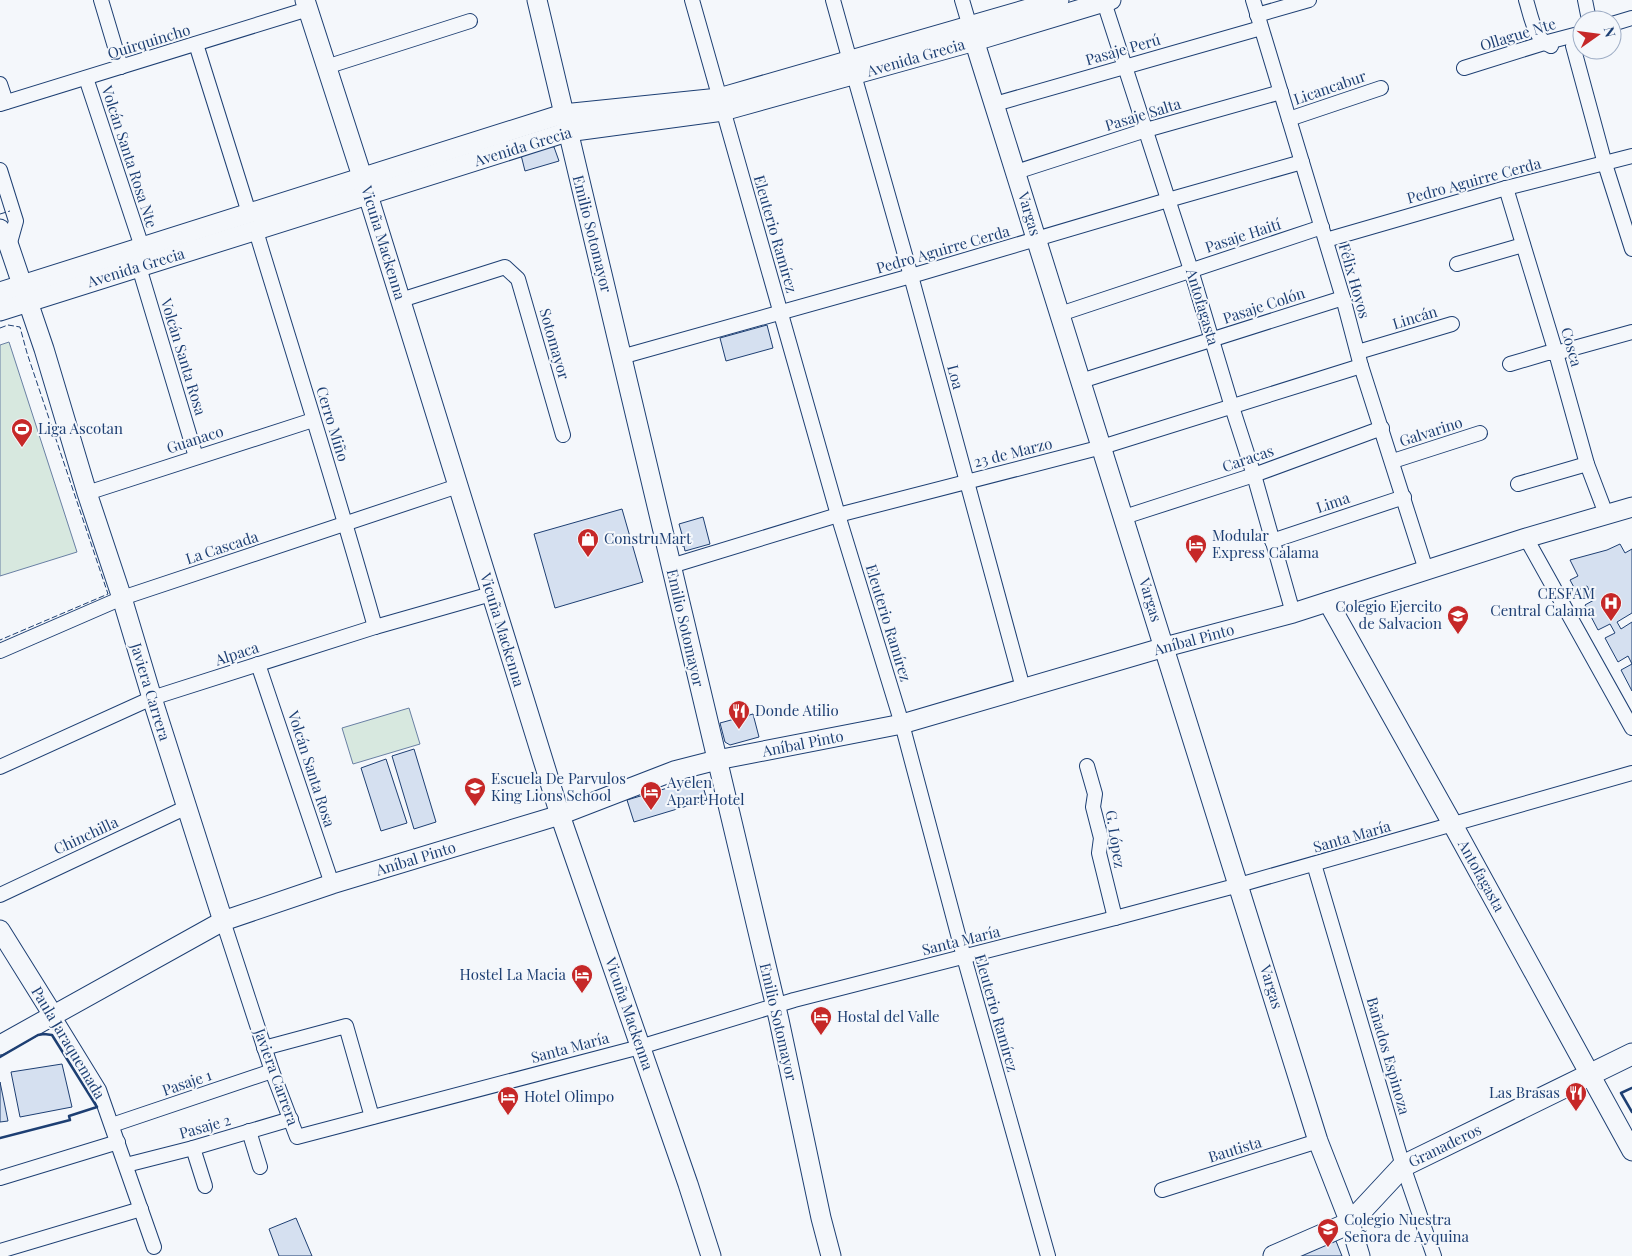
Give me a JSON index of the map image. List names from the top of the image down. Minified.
{"streets":{"main road":["Granaderos"],"street":["Ollague Nte","Quirquincho","Pasaje Perú","Avenida Grecia","Licancabur","Pasaje Salta","Volcán Santa Rosa Nte","Pedro Aguirre Cerda","Vargas","Emilio Sotomayor","Eleuterio Ramírez","Pasaje Haití","Vicuña Mackenna","Félix Hoyos","Pasaje Colón","Antofagasta","Lincán","Sotomayor","Cosca","Volcán Santa Rosa","Loa","Cerro Miño","Galvarino","Guanaco","23 de Marzo","Caracas","Lima","La Cascada","Aníbal Pinto","Alpaca","Javiera Carrera","Chinchilla","Santa María","G. López","Paula Jaraquemada","Bañados Espinoza","Pasaje 1","Pasaje 2","Bautista"]},"crossings":[["Quirquincho","Volcán Santa Rosa Nte"],["Quirquincho","Vicuña Mackenna"],["Quirquincho","Cerro Miño"],["Pasaje Perú","Vargas"],["Pasaje Perú","Félix Hoyos"],["Pasaje Perú","Antofagasta"],["Avenida Grecia","Volcán Santa Rosa Nte"],["Avenida Grecia","Vargas"],["Avenida Grecia","Emilio Sotomayor"],["Avenida Grecia","Eleuterio Ramírez"],["Avenida Grecia","Vicuña Mackenna"],["Avenida Grecia","Antofagasta"],["Avenida Grecia","Volcán Santa Rosa"],["Avenida Grecia","Loa"],["Avenida Grecia","Cerro Miño"],["Avenida Grecia","Javiera Carrera"],["Licancabur","Félix Hoyos"],["Pasaje Salta","Vargas"],["Pasaje Salta","Félix Hoyos"],["Pasaje Salta","Antofagasta"],["Pedro Aguirre Cerda","Vargas"],["Pedro Aguirre Cerda","Emilio Sotomayor"],["Pedro Aguirre Cerda","Eleuterio Ramírez"],["Pedro Aguirre Cerda","Pasaje Haití"],["Pedro Aguirre Cerda","Félix Hoyos"],["Pedro Aguirre Cerda","Antofagasta"],["Pedro Aguirre Cerda","Cosca"],["Pedro Aguirre Cerda","Loa"],["Vargas","Pasaje Haití"],["Vargas","Pasaje Colón"],["Vargas","23 de Marzo"],["Vargas","Caracas"],["Vargas","Aníbal Pinto"],["Vargas","Santa María"],["Vargas","Granaderos"],["Vargas","Bautista"],["Emilio Sotomayor","23 de Marzo"],["Emilio Sotomayor","Aníbal Pinto"],["Emilio Sotomayor","Santa María"],["Eleuterio Ramírez","23 de Marzo"],["Eleuterio Ramírez","Aníbal Pinto"],["Eleuterio Ramírez","Santa María"],["Pasaje Haití","Félix Hoyos"],["Pasaje Haití","Antofagasta"],["Vicuña Mackenna","Sotomayor"],["Vicuña Mackenna","La Cascada"],["Vicuña Mackenna","Aníbal Pinto"],["Vicuña Mackenna","Alpaca"],["Vicuña Mackenna","Santa María"],["Félix Hoyos","Pasaje Colón"],["Félix Hoyos","Lincán"],["Félix Hoyos","Galvarino"],["Félix Hoyos","23 de Marzo"],["Félix Hoyos","Caracas"],["Félix Hoyos","Lima"],["Félix Hoyos","Aníbal Pinto"],["Pasaje Colón","Antofagasta"],["Antofagasta","23 de Marzo"],["Antofagasta","Caracas"],["Antofagasta","Lima"],["Antofagasta","Aníbal Pinto"],["Antofagasta","Santa María"],["Antofagasta","Granaderos"],["Cosca","Aníbal Pinto"],["Volcán Santa Rosa","Guanaco"],["Volcán Santa Rosa","Aníbal Pinto"],["Volcán Santa Rosa","Alpaca"],["Loa","23 de Marzo"],["Loa","Aníbal Pinto"],["Cerro Miño","Guanaco"],["Cerro Miño","La Cascada"],["Cerro Miño","Alpaca"],["Guanaco","Javiera Carrera"],["La Cascada","Javiera Carrera"],["Aníbal Pinto","Javiera Carrera"],["Aníbal Pinto","Paula Jaraquemada"],["Alpaca","Javiera Carrera"],["Javiera Carrera","Chinchilla"],["Javiera Carrera","Santa María"],["Javiera Carrera","Pasaje 1"],["Javiera Carrera","Pasaje 2"],["Santa María","G. López"],["Santa María","Bañados Espinoza"],["Paula Jaraquemada","Pasaje 1"],["Paula Jaraquemada","Pasaje 2"],["Bañados Espinoza","Granaderos"]],"places":{"sports":["Liga Ascotan"],"shop":["ConstruMart"],"hotel":["Modular Express Calama","Ayelen Apart Hotel","Hostel La Macia","Hostal del Valle","Hotel Olimpo"],"hospital":["CESFAM Central Calama"],"school or university":["Colegio Ejercito de Salvacion","Escuela De Parvulos King Lions School","Colegio Nuestra Señora de Ayquina"],"restaurant":["Donde Atilio","Las Brasas"]},"north":"right"}
